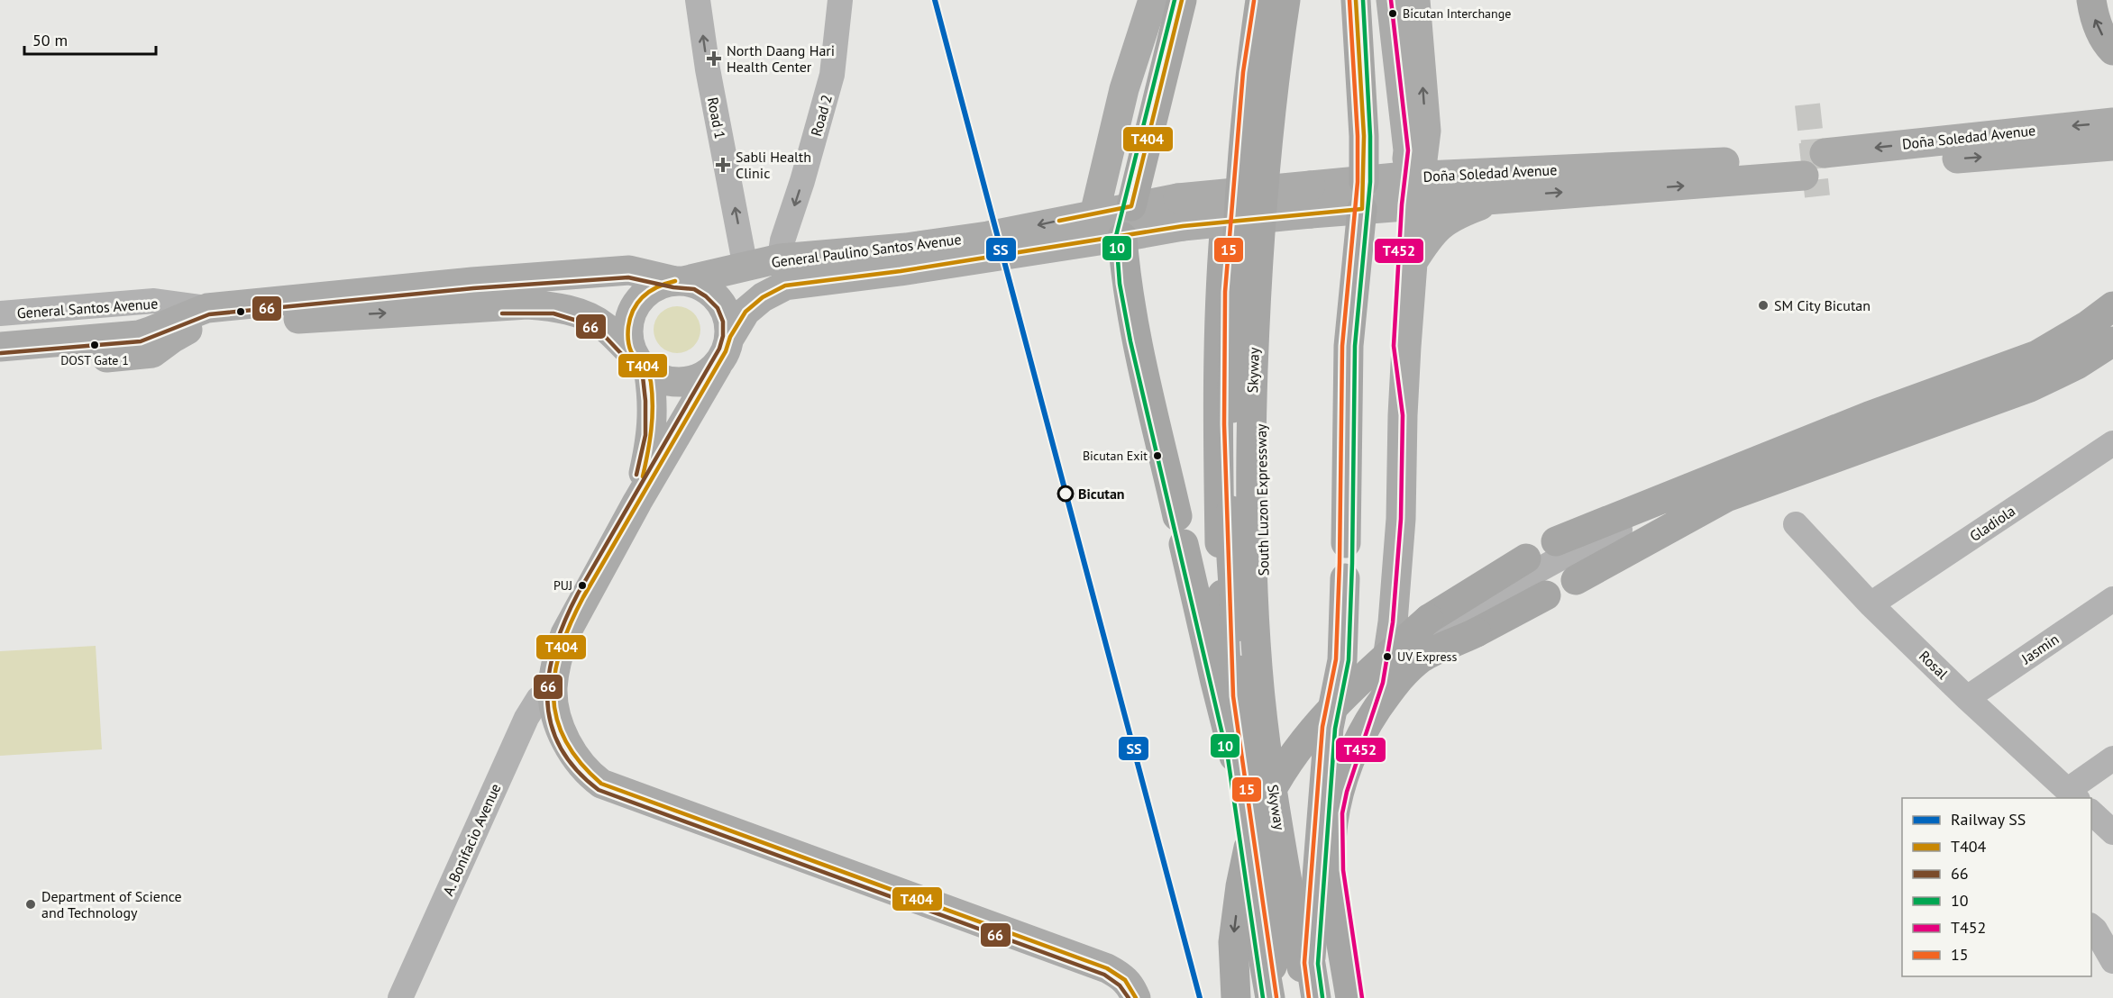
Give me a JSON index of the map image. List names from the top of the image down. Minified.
{"streets":{"highway":["Skyway","South Luzon Expressway"],"main road":["Doña Soledad Avenue","General Paulino Santos Avenue"],"street":["Road 2","Road 1","General Santos Avenue","Gladiola","Jasmin","Rosal","A. Bonifacio Avenue"]},"crossings":[["Road 2","General Paulino Santos Avenue"],["Road 1","General Paulino Santos Avenue"],["Doña Soledad Avenue","General Paulino Santos Avenue"],["General Paulino Santos Avenue","General Santos Avenue"],["Gladiola","Rosal"],["Jasmin","Rosal"]],"one_way":["Road 2","Road 1"],"places":{"other":["Bicutan Interchange","SM City Bicutan","DOST Gate 1","Bicutan Exit","Bicutan","PUJ","UV Express","Department of Science and Technology"],"health":["North Daang Hari Health Center","Sabli Health Clinic"]},"lines":["rail line SS","transit line T404","transit line 10","transit line T452","transit line 15","transit line 66"],"legend":["Railway SS","T404","66","10","T452","15"],"scale_bar":"50 m"}
